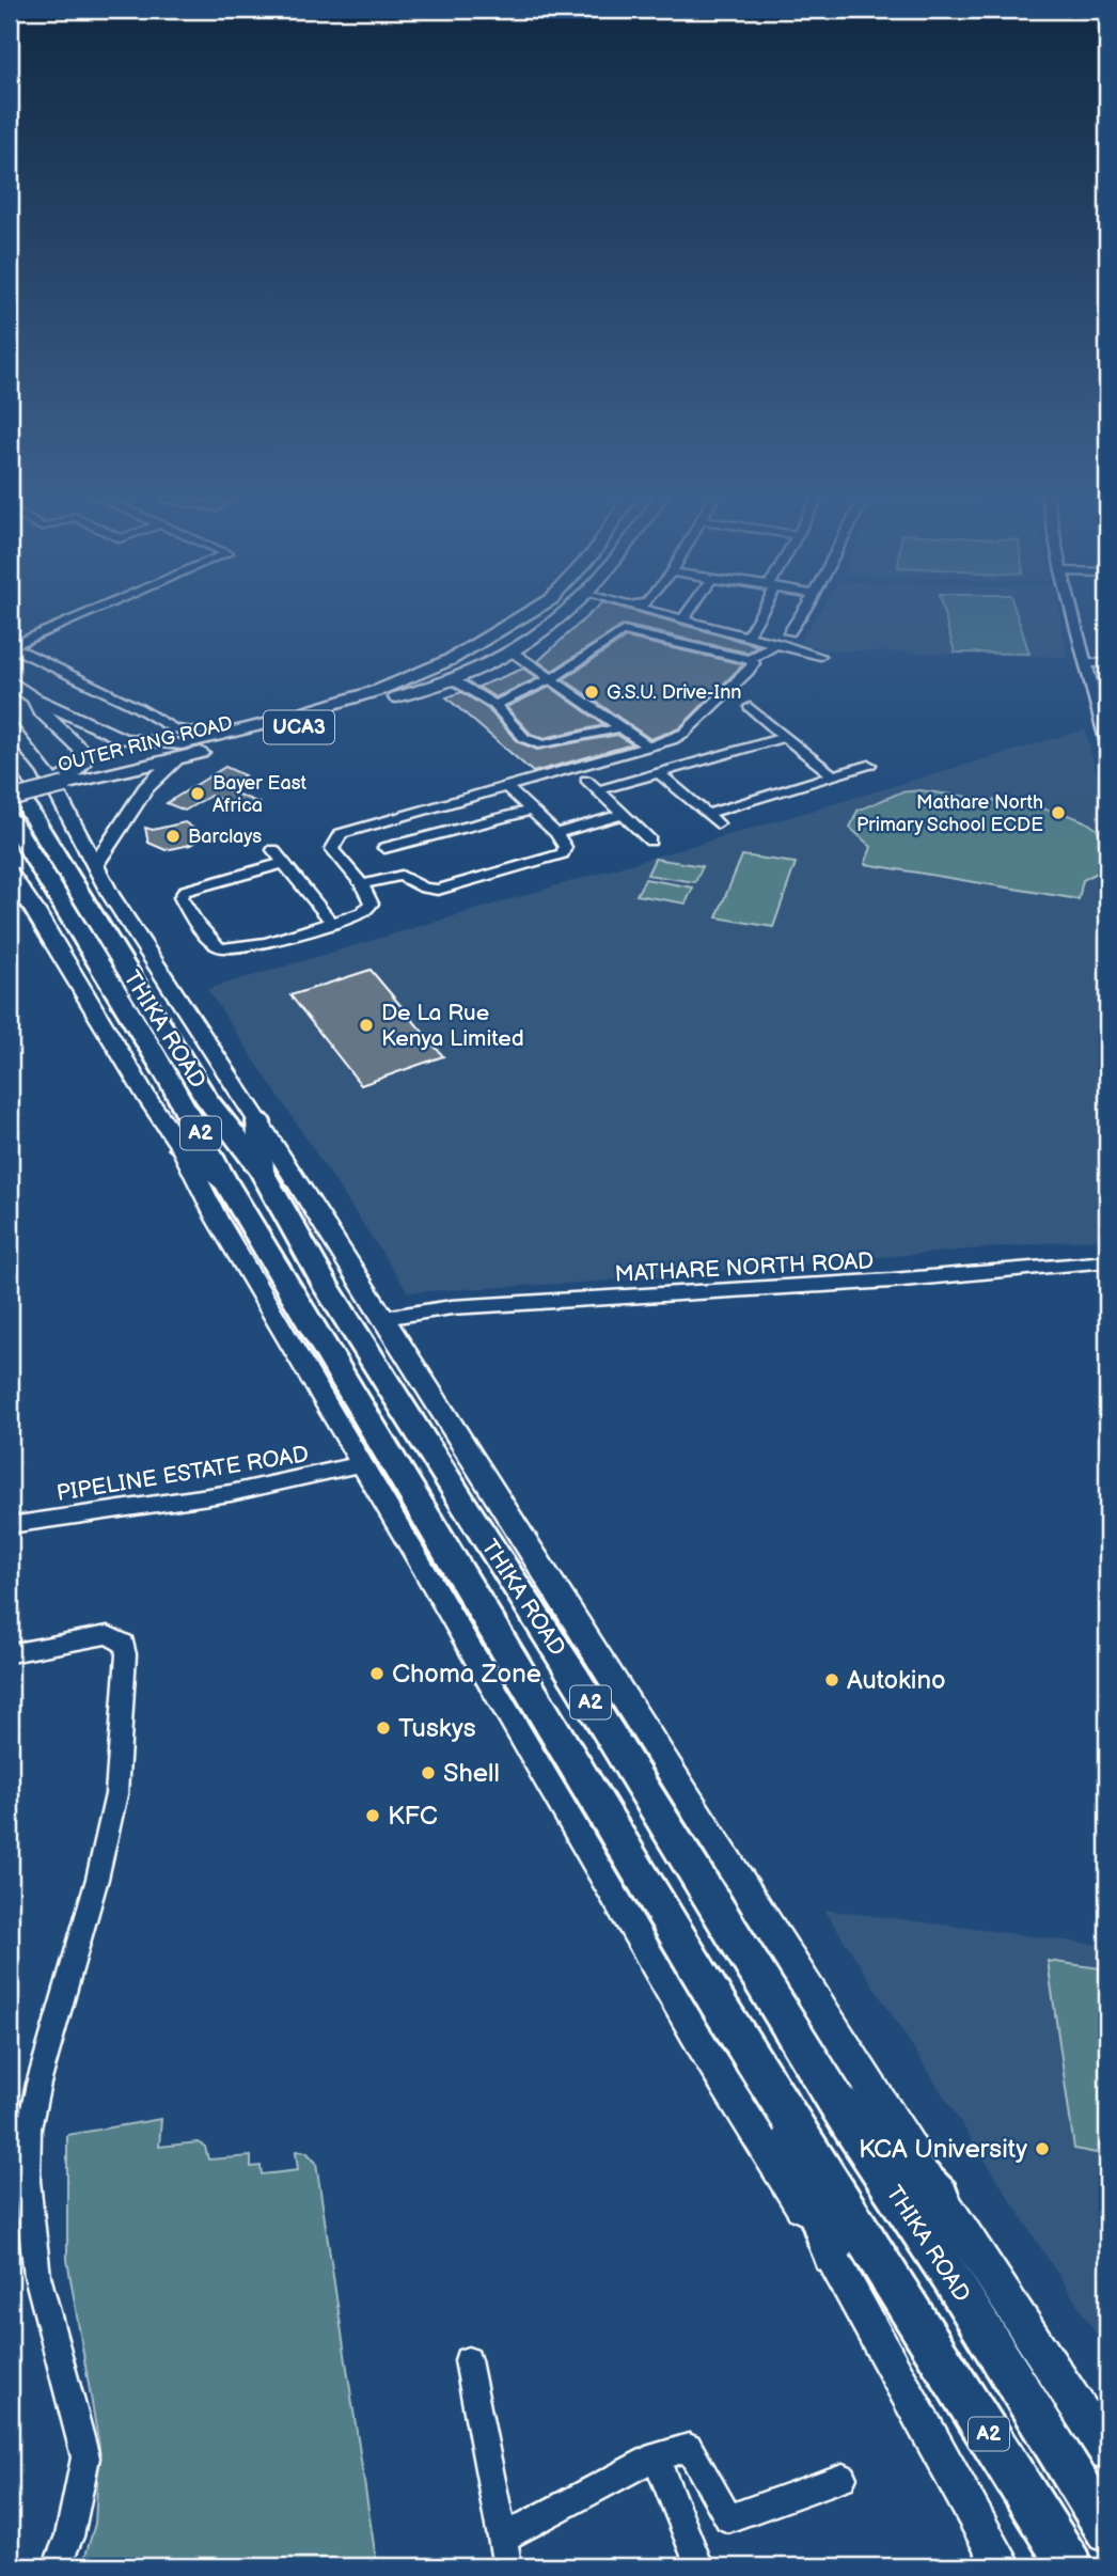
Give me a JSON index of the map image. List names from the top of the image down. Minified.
{"streets":{"highway":["THIKA ROAD","A2"],"main road":["UCA3","OUTER RING ROAD"],"street":["MATHARE NORTH ROAD","PIPELINE ESTATE ROAD"]},"crossings":[["THIKA ROAD","MATHARE NORTH ROAD"]],"places":["G.S.U. Drive-Inn","Bayer East Africa","Mathare North Primary School ECDE","Barclays","De La Rue Kenya Limited","Choma Zone","Autokino","Tuskys","Shell","KFC","KCA University"]}
